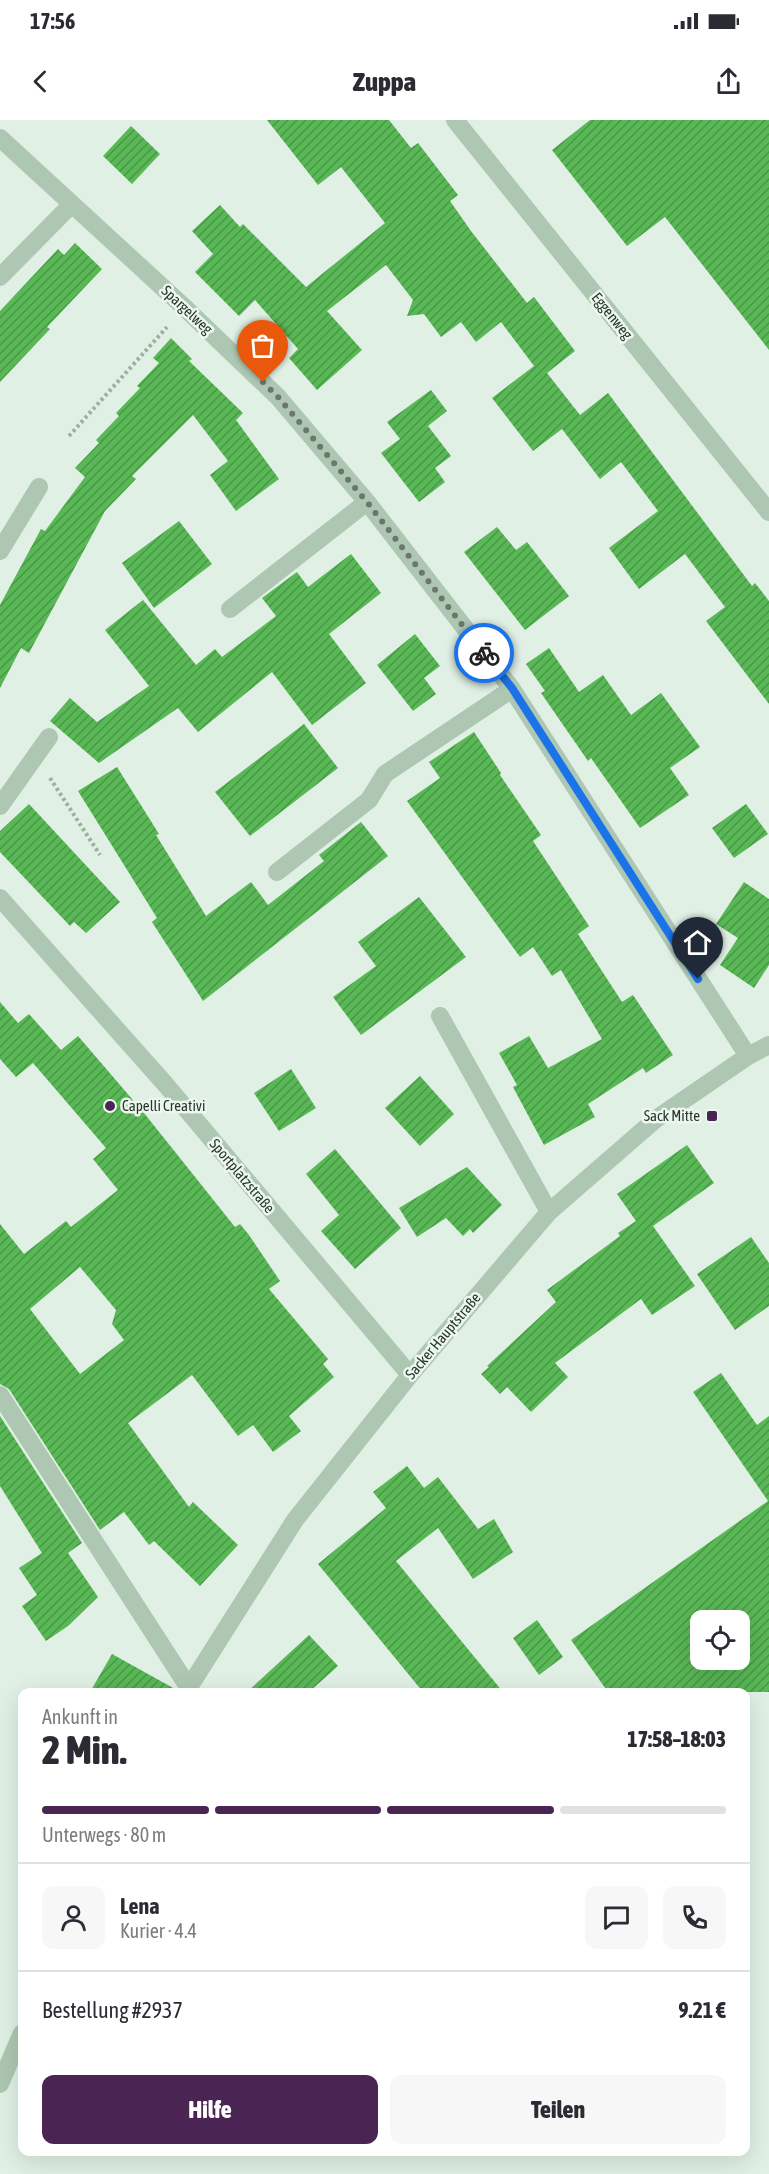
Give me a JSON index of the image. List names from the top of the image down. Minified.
{"streets":{"street":["Spargelweg","Eggenweg","Sportplatzstraße","Sacker Hauptstraße"]},"crossings":[["Spargelweg","Sacker Hauptstraße"],["Sportplatzstraße","Sacker Hauptstraße"]],"places":{"other":["Capelli Creativi"],"transit":["Sack Mitte"]},"page":{"status":"17:56","header":"Zuppa","heading":["2 Min.","Ankunft in","17:58–18:03"],"panel":["Lena","Kurier · 4.4","Bestellung #2937","9.21 €"],"bar":"Unterwegs · 80 m","buttons":["Hilfe","Teilen"]}}
